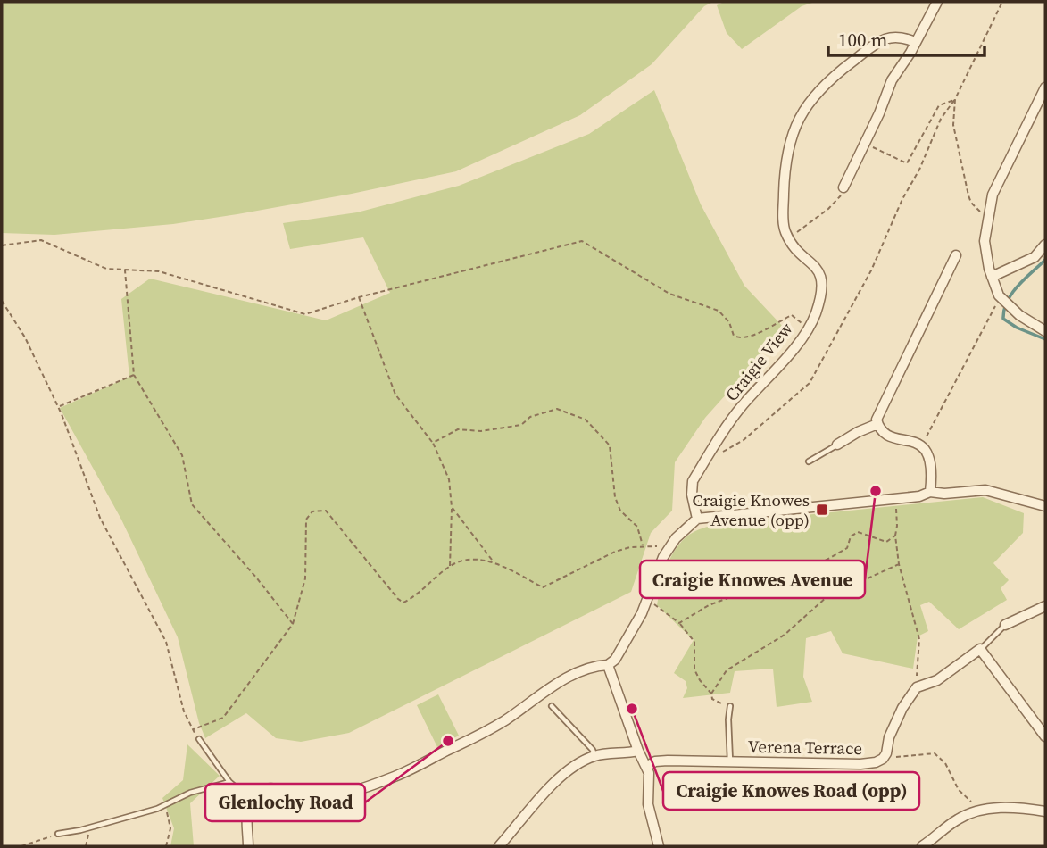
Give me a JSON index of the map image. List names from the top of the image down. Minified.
{"streets":{"street":["Craigie View","Verena Terrace"]},"places":{"other":["Craigie Knowes Avenue","Craigie Knowes Road (opp)","Glenlochy Road"],"transit":["Craigie Knowes Avenue (opp)"]},"scale_bar":"100 m"}
